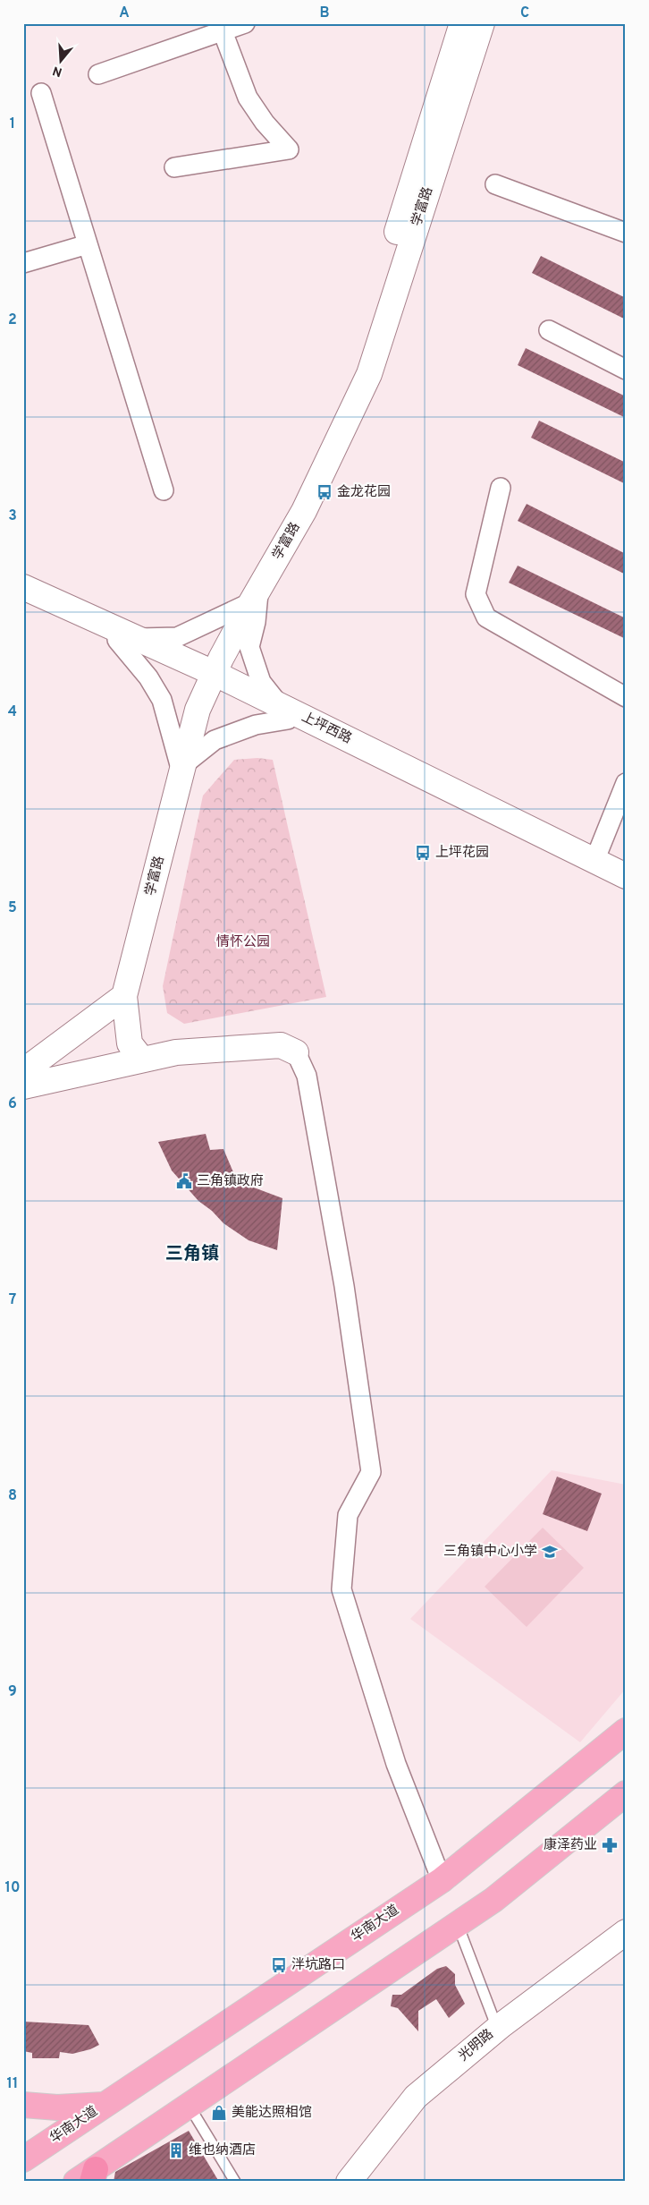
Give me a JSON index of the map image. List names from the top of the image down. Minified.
{"streets":{"main road":["华南大道"],"street":["学富路","上坪西路","光明路"]},"crossings":[["学富路","上坪西路"]],"districts":["三角镇"],"parks":["情怀公园"],"places":{"bus stop":["金龙花园","上坪花园","泮坑路口"],"public building":["三角镇政府"],"school or university":["三角镇中心小学"],"pharmacy":["康泽药业"],"shop":["美能达照相馆"],"building":["维也纳酒店"]},"north":"bottom","grid":{"columns":["A","B","C"],"rows":["1","2","3","4","5","6","7","8","9","10","11"]}}
